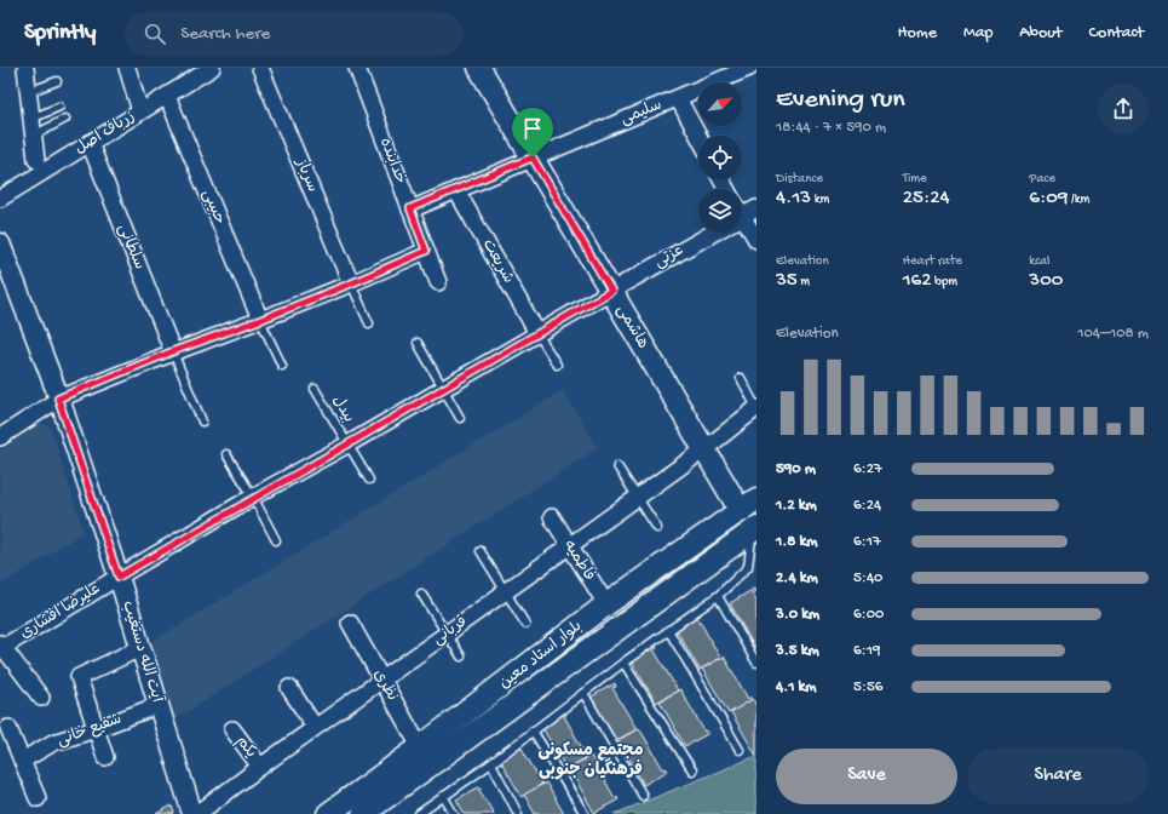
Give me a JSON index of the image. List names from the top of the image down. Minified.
{"streets":{"main road":["هاشمی","بلوار استاد معین"],"street":["سلیمی","زرباف اصل","خدابنده","سرباز","حبیبی","سلطانی","عزتی","شریعت","فاطمیه","علیرضا افشاری","قربانی","آیت الله دستغیب","نظری","شفیع خانی","یکم"],"lane":["بیدل"]},"crossings":[["سلیمی","خدابنده"],["سلیمی","شریعت"],["سلیمی","هاشمی"],["زرباف اصل","حبیبی"],["زرباف اصل","سلطانی"],["عزتی","شریعت"],["عزتی","هاشمی"],["عزتی","بیدل"],["عزتی","علیرضا افشاری"],["هاشمی","قربانی"],["هاشمی","بلوار استاد معین"],["بیدل","علیرضا افشاری"],["فاطمیه","قربانی"],["فاطمیه","بلوار استاد معین"],["علیرضا افشاری","آیت الله دستغیب"],["قربانی","نظری"],["قربانی","یکم"],["آیت الله دستغیب","شفیع خانی"],["بلوار استاد معین","نظری"]],"districts":["مجتمع مسکونی فرهنگیان جنوبی"],"north":"top right","page":{"header":"Sprintly","search":"Search here","nav":["Home","Map","About","Contact"],"heading":["Evening run","18:44 · 7 × 590 m"],"stats":[["Distance","4.13 km"],["Time","25:24"],["Pace","6:09 /km"],["Elevation","35 m"],["Heart rate","162 bpm"],["kcal","300"]],"chart":["Elevation","104–108 m"],"list":[{"name":"590 m","note":"6:27"},{"name":"1.2 km","note":"6:24"},{"name":"1.8 km","note":"6:17"},{"name":"2.4 km","note":"5:40"},{"name":"3.0 km","note":"6:00"},{"name":"3.5 km","note":"6:19"},{"name":"4.1 km","note":"5:56"}],"buttons":["Save","Share"]}}
